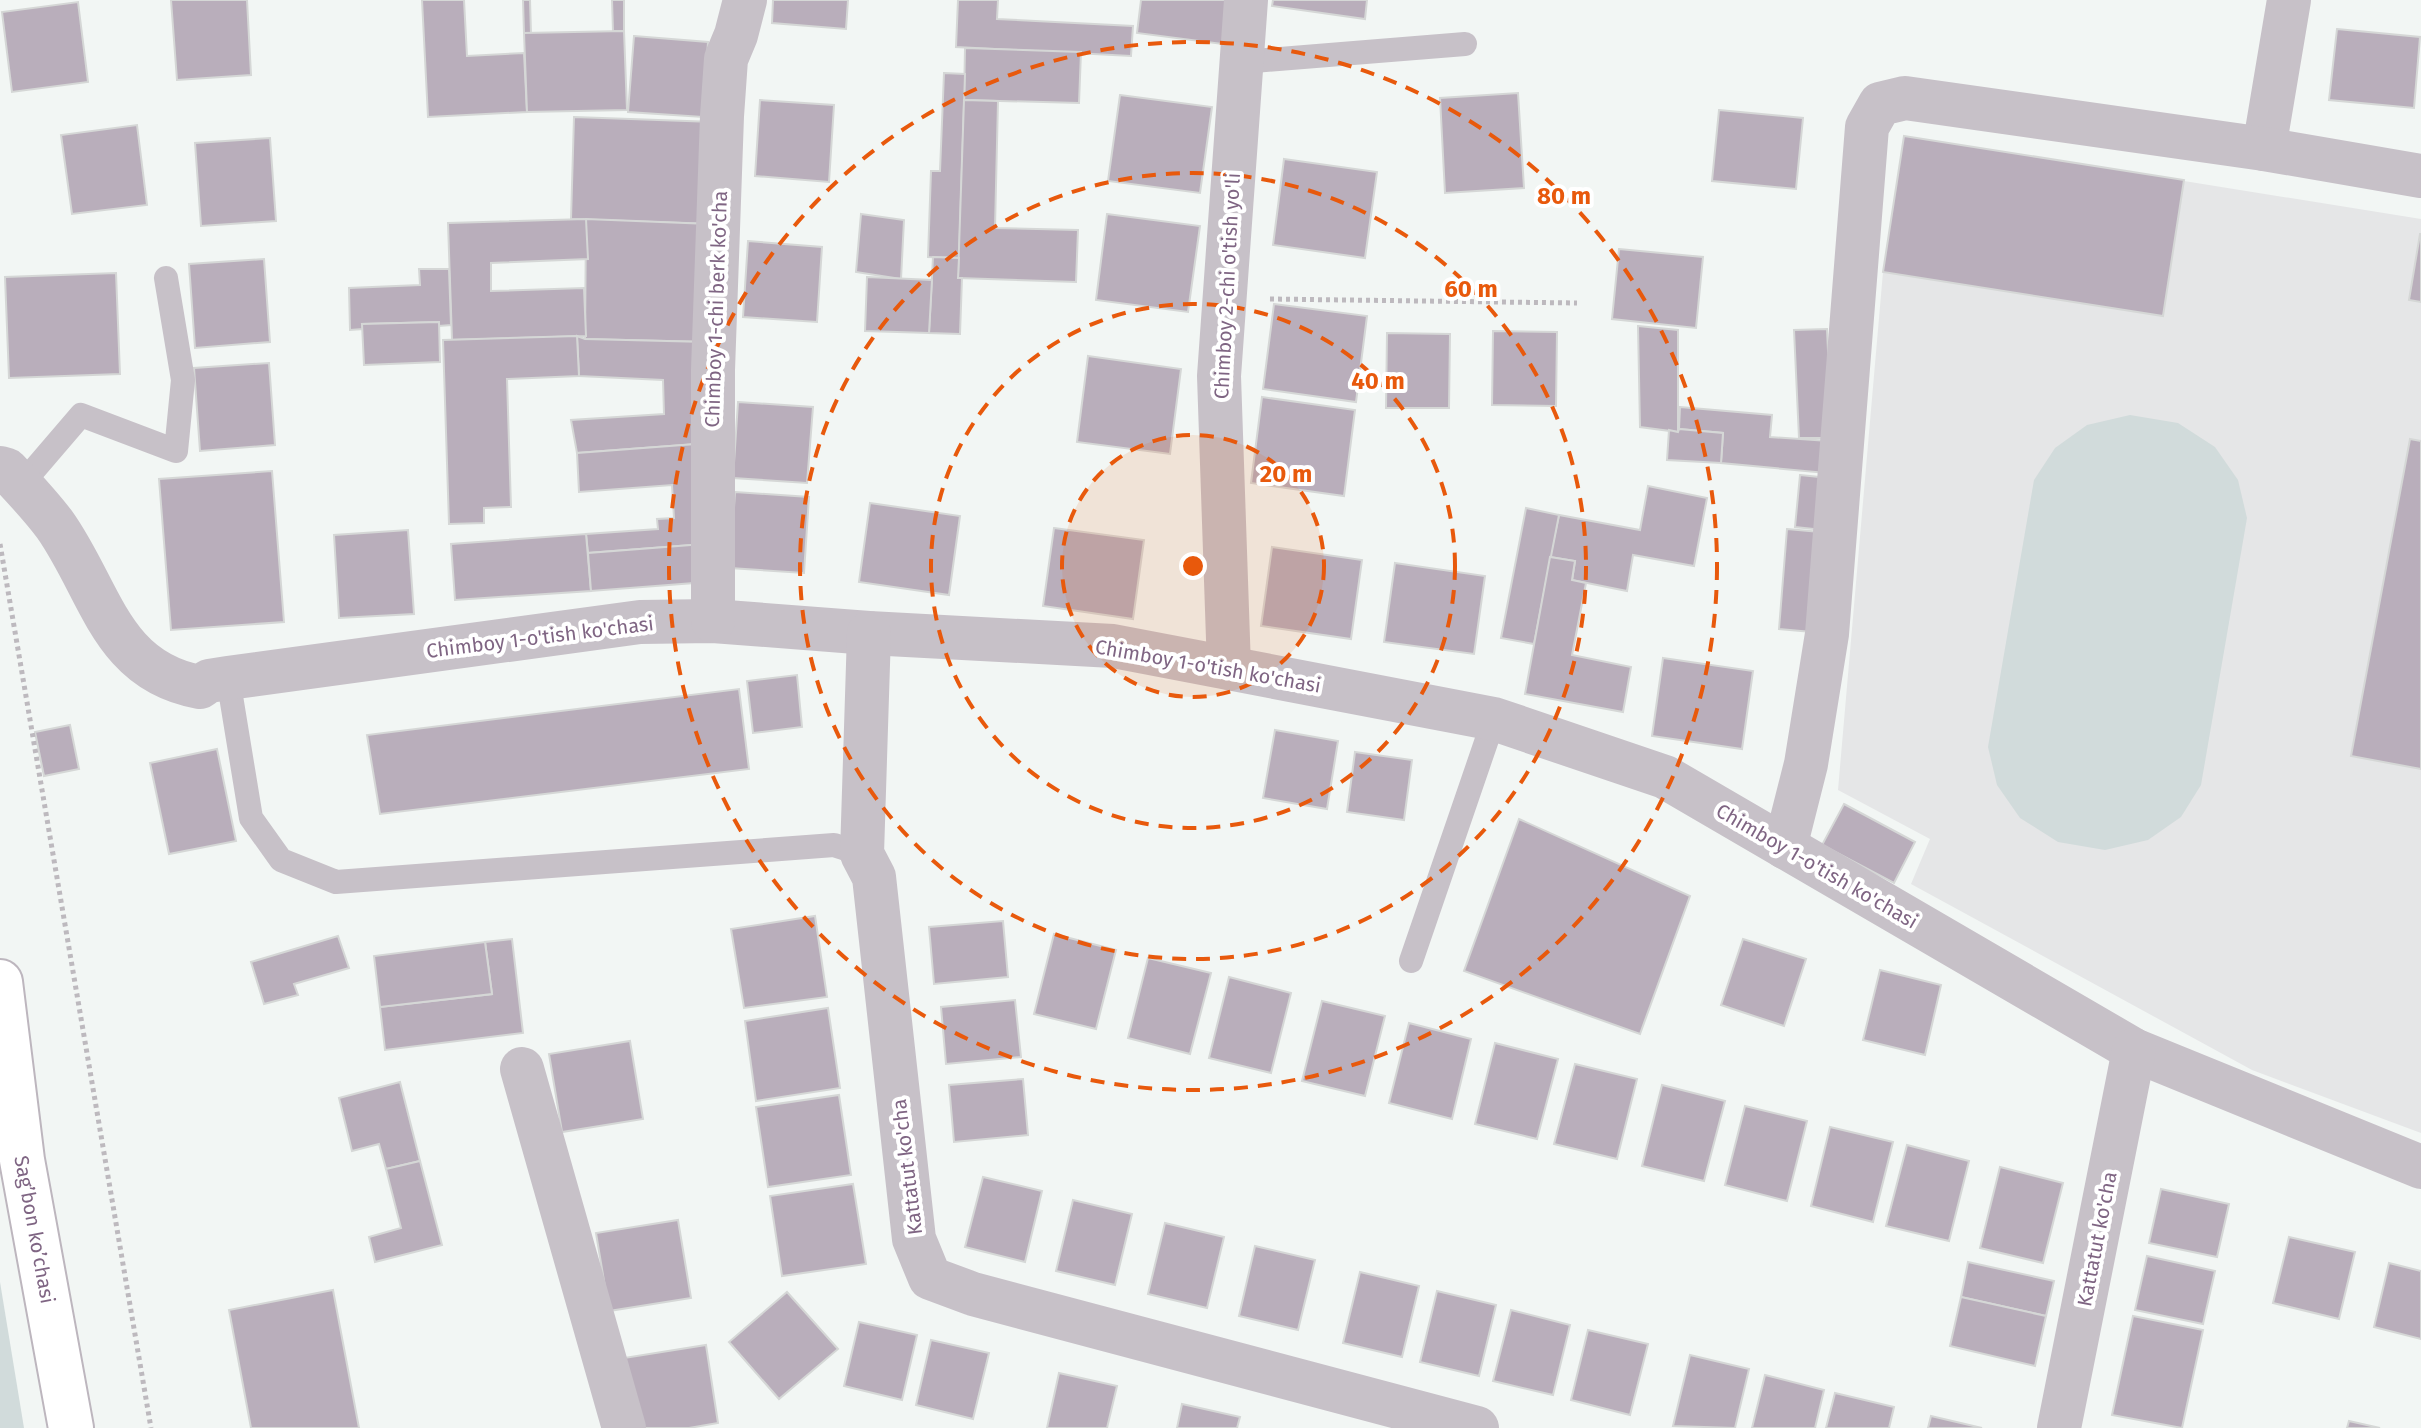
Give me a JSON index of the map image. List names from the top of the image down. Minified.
{"streets":{"main road":["Sag’bon ko’chasi"],"street":["Chimboy 2-chi o'tish yo'li","Chimboy 1-chi berk ko'cha","Chimboy 1-o'tish ko'chasi","Kattatut ko'cha"]},"crossings":[["Chimboy 2-chi o'tish yo'li","Chimboy 1-o'tish ko'chasi"],["Chimboy 1-chi berk ko'cha","Chimboy 1-o'tish ko'chasi"],["Chimboy 1-o'tish ko'chasi","Kattatut ko'cha"]],"rings":["80 m","60 m","40 m","20 m"]}
